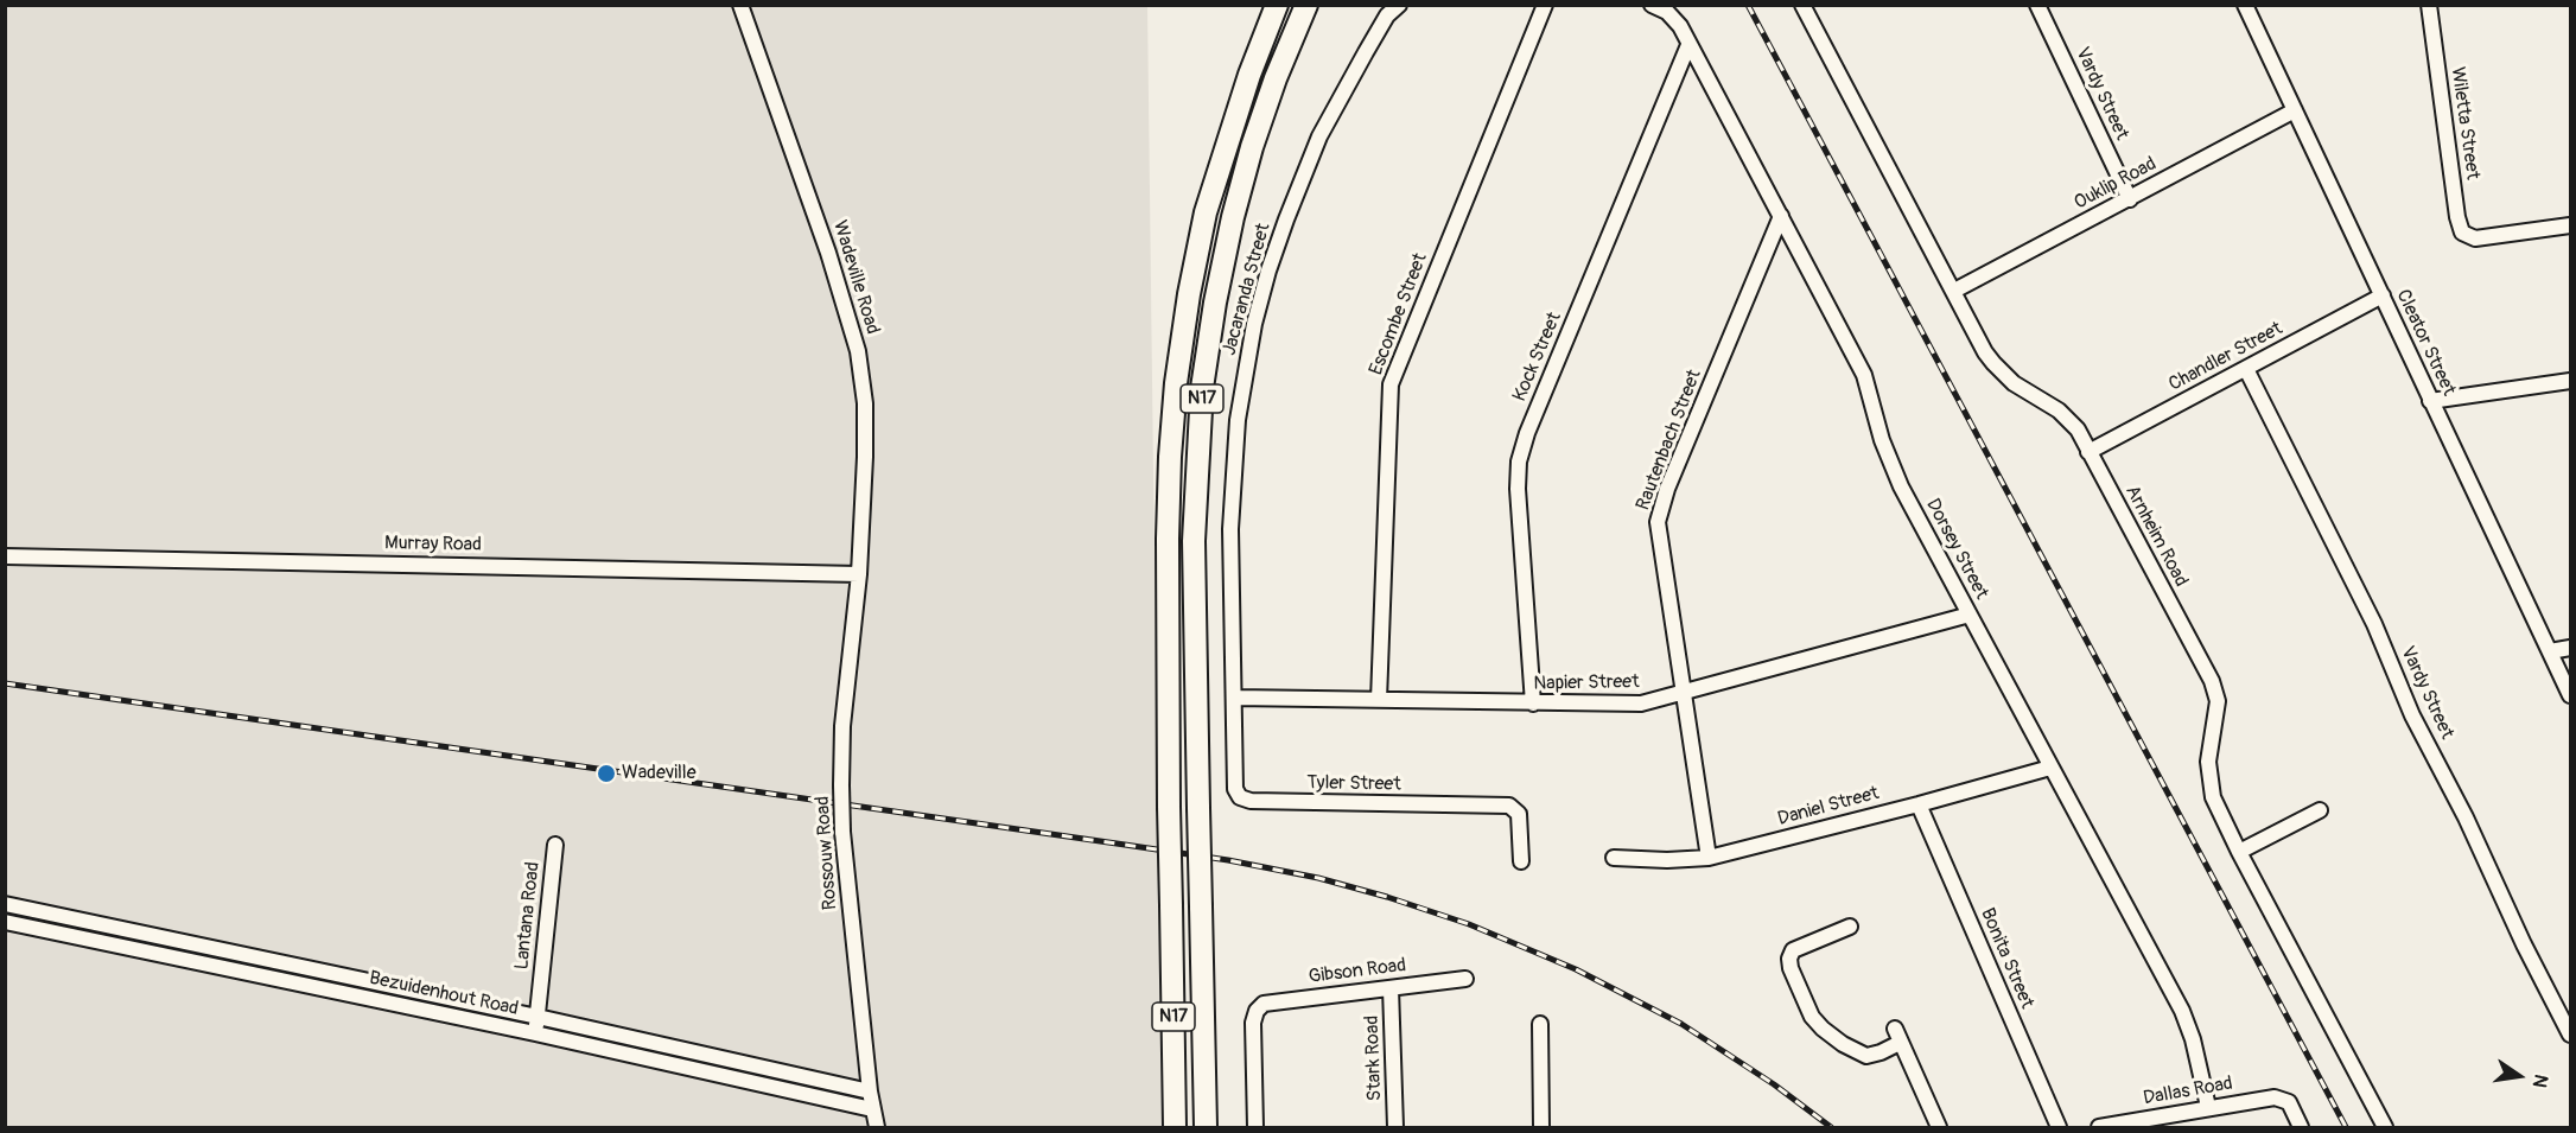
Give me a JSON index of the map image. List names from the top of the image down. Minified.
{"streets":{"highway":["N17"],"street":["Vardy Street","Wiletta Street","Ouklip Road","Wadeville Road","Jacaranda Street","Escombe Street","Cleator Street","Kock Street","Chandler Street","Rautenbach Street","Arnheim Road","Murray Road","Dorsey Street","Napier Street","Tyler Street","Daniel Street","Rossouw Road","Lantana Road","Bonita Street","Gibson Road","Bezuidenhout Road","Stark Road","Dallas Road"]},"crossings":[["Vardy Street","Ouklip Road"],["Vardy Street","Chandler Street"],["Ouklip Road","Cleator Street"],["Ouklip Road","Arnheim Road"],["Wadeville Road","Murray Road"],["Wadeville Road","Rossouw Road"],["Jacaranda Street","Napier Street"],["Jacaranda Street","Tyler Street"],["Escombe Street","Napier Street"],["Cleator Street","Chandler Street"],["Kock Street","Dorsey Street"],["Kock Street","Napier Street"],["Chandler Street","Arnheim Road"],["Rautenbach Street","Dorsey Street"],["Rautenbach Street","Napier Street"],["Rautenbach Street","Daniel Street"],["Murray Road","Rossouw Road"],["Dorsey Street","Napier Street"],["Dorsey Street","Daniel Street"],["Dorsey Street","Dallas Road"],["Napier Street","Tyler Street"],["Daniel Street","Bonita Street"],["Rossouw Road","Bezuidenhout Road"],["Lantana Road","Bezuidenhout Road"],["Gibson Road","Stark Road"]],"places":["Wadeville"],"north":"right"}
